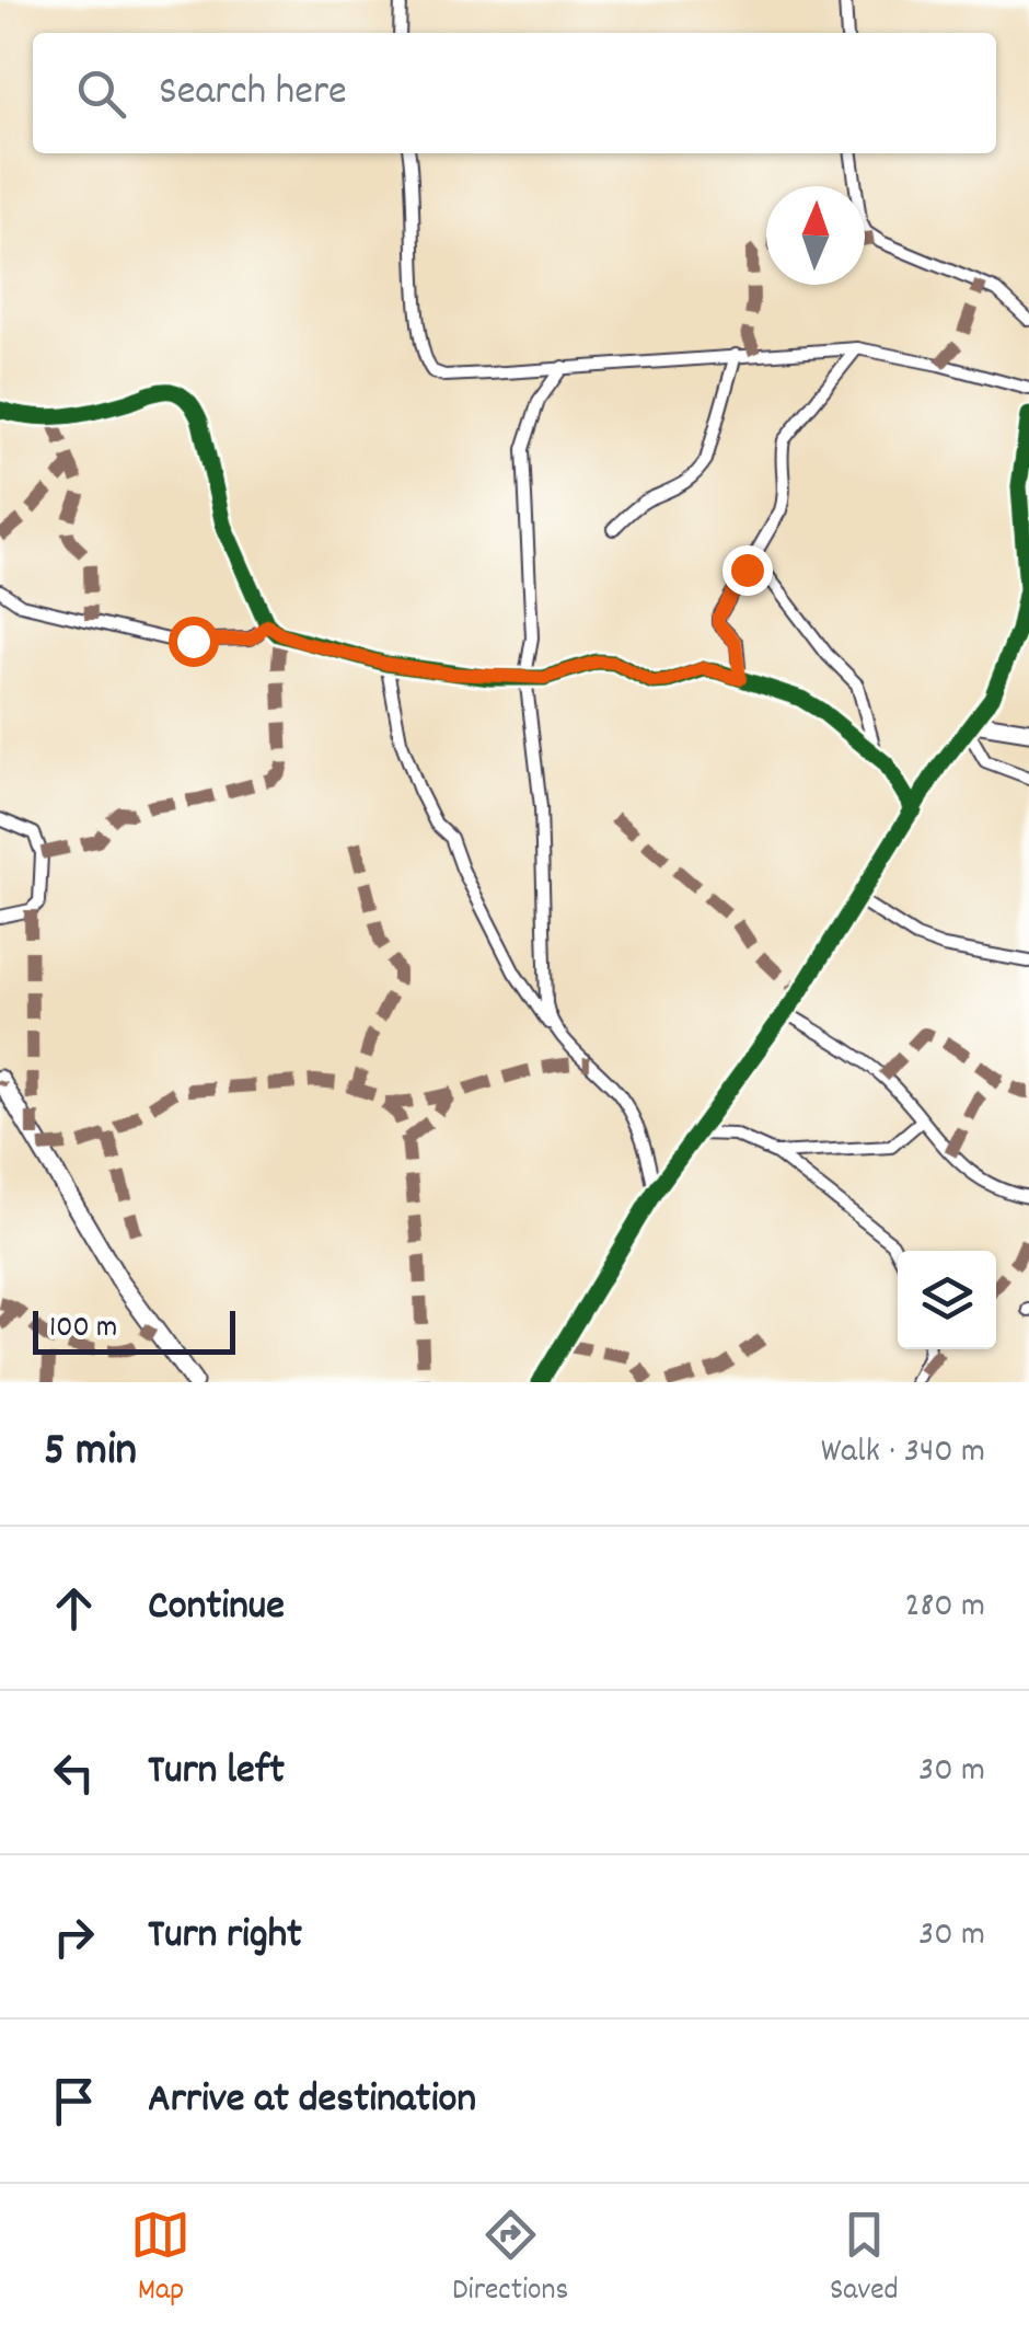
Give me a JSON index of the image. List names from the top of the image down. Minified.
{"scale_bar":"100 m","north":"top","page":{"search":"Search here","scale":"100 m","heading":["5 min","Walk · 340 m"],"list":[["Continue","280 m"],["Turn left","30 m"],["Turn right","30 m"],"Arrive at destination"],"nav":["Map","Directions","Saved"]}}
